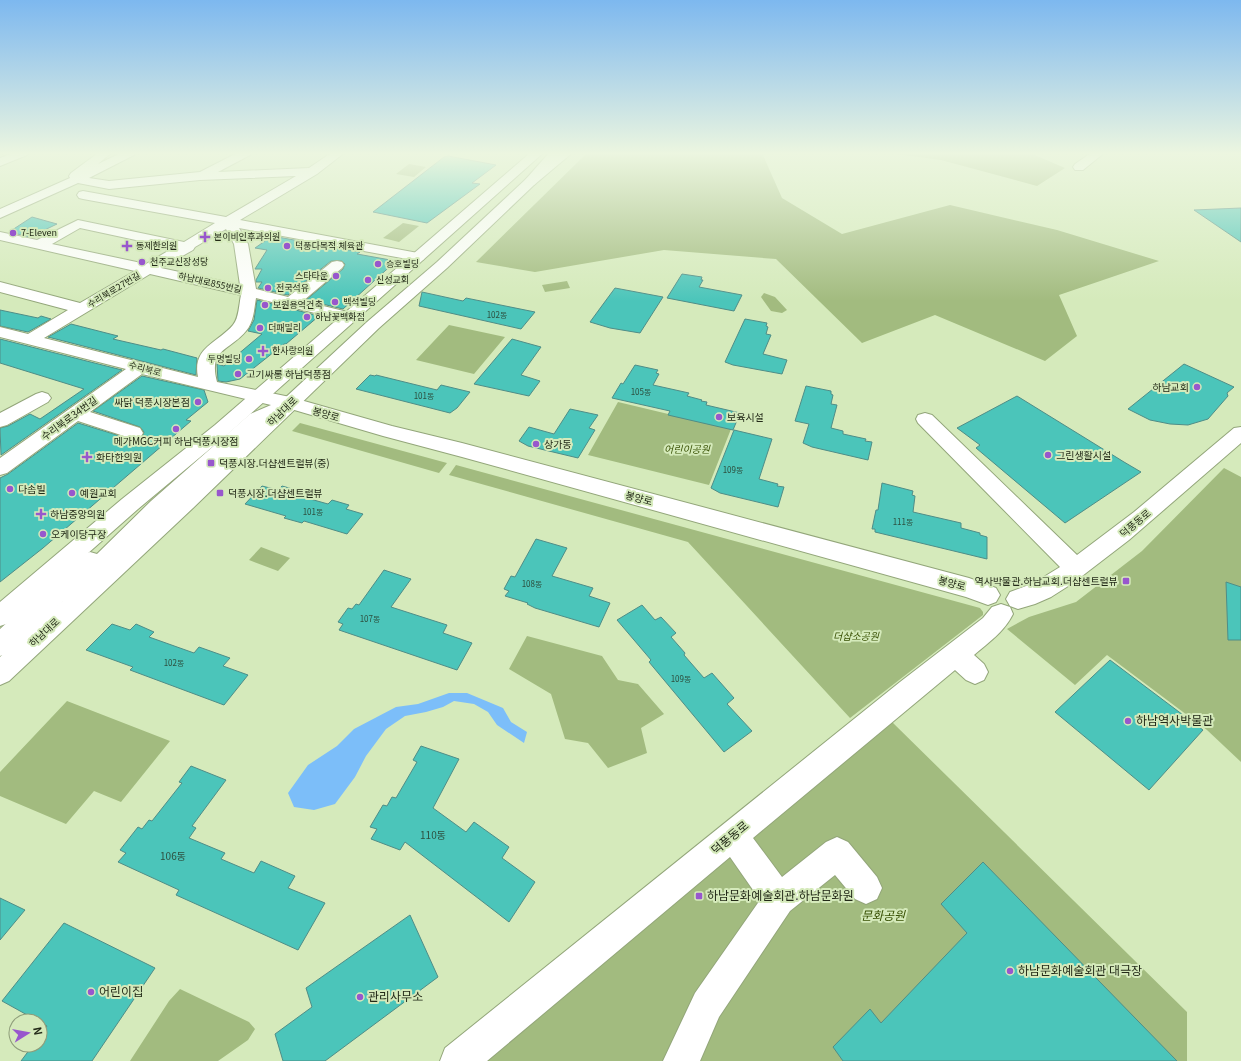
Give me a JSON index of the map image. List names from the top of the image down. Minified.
{"streets":{"street":["하남대로855번길","수리북로27번길","수리북로","하남대로","봉양로","수리북로34번길","덕풍동로"]},"crossings":[["하남대로855번길","수리북로27번길"],["수리북로27번길","수리북로"],["수리북로","하남대로"],["수리북로","봉양로"],["수리북로","수리북로34번길"],["하남대로","봉양로"],["봉양로","덕풍동로"]],"parks":["어린이공원","더샵소공원","문화공원"],"places":{"other":["7-Eleven","덕풍다목적 체육관","천주교신장성당","승호빌딩","스타타운","신성교회","전국석유","백석빌딩","보원용역건축","하남꽃백화점","더패밀리","두명빌딩","고기싸롱 하남덕풍점","하남교회","싸닭 덕풍시장본점","보육시설","메가MGC커피 하남덕풍시장점","상가동","그린생활시설","다솜빌","예원교회","오케이당구장","하남역사박물관","하남문화예술회관 대극장","어린이집","관리사무소"],"health":["본이비인후과의원","동제한의원","한사랑의원","화타한의원","하남중앙의원"],"transit":["덕풍시장.더샵센트럴뷰(중)","덕풍시장.더샵센트럴뷰","역사박물관.하남교회.더샵센트럴뷰","하남문화예술회관.하남문화원"]},"house_numbers":["102동","105동","101동","109동","101동","111동","108동","107동","102동","109동","110동","106동"],"north":"right"}
